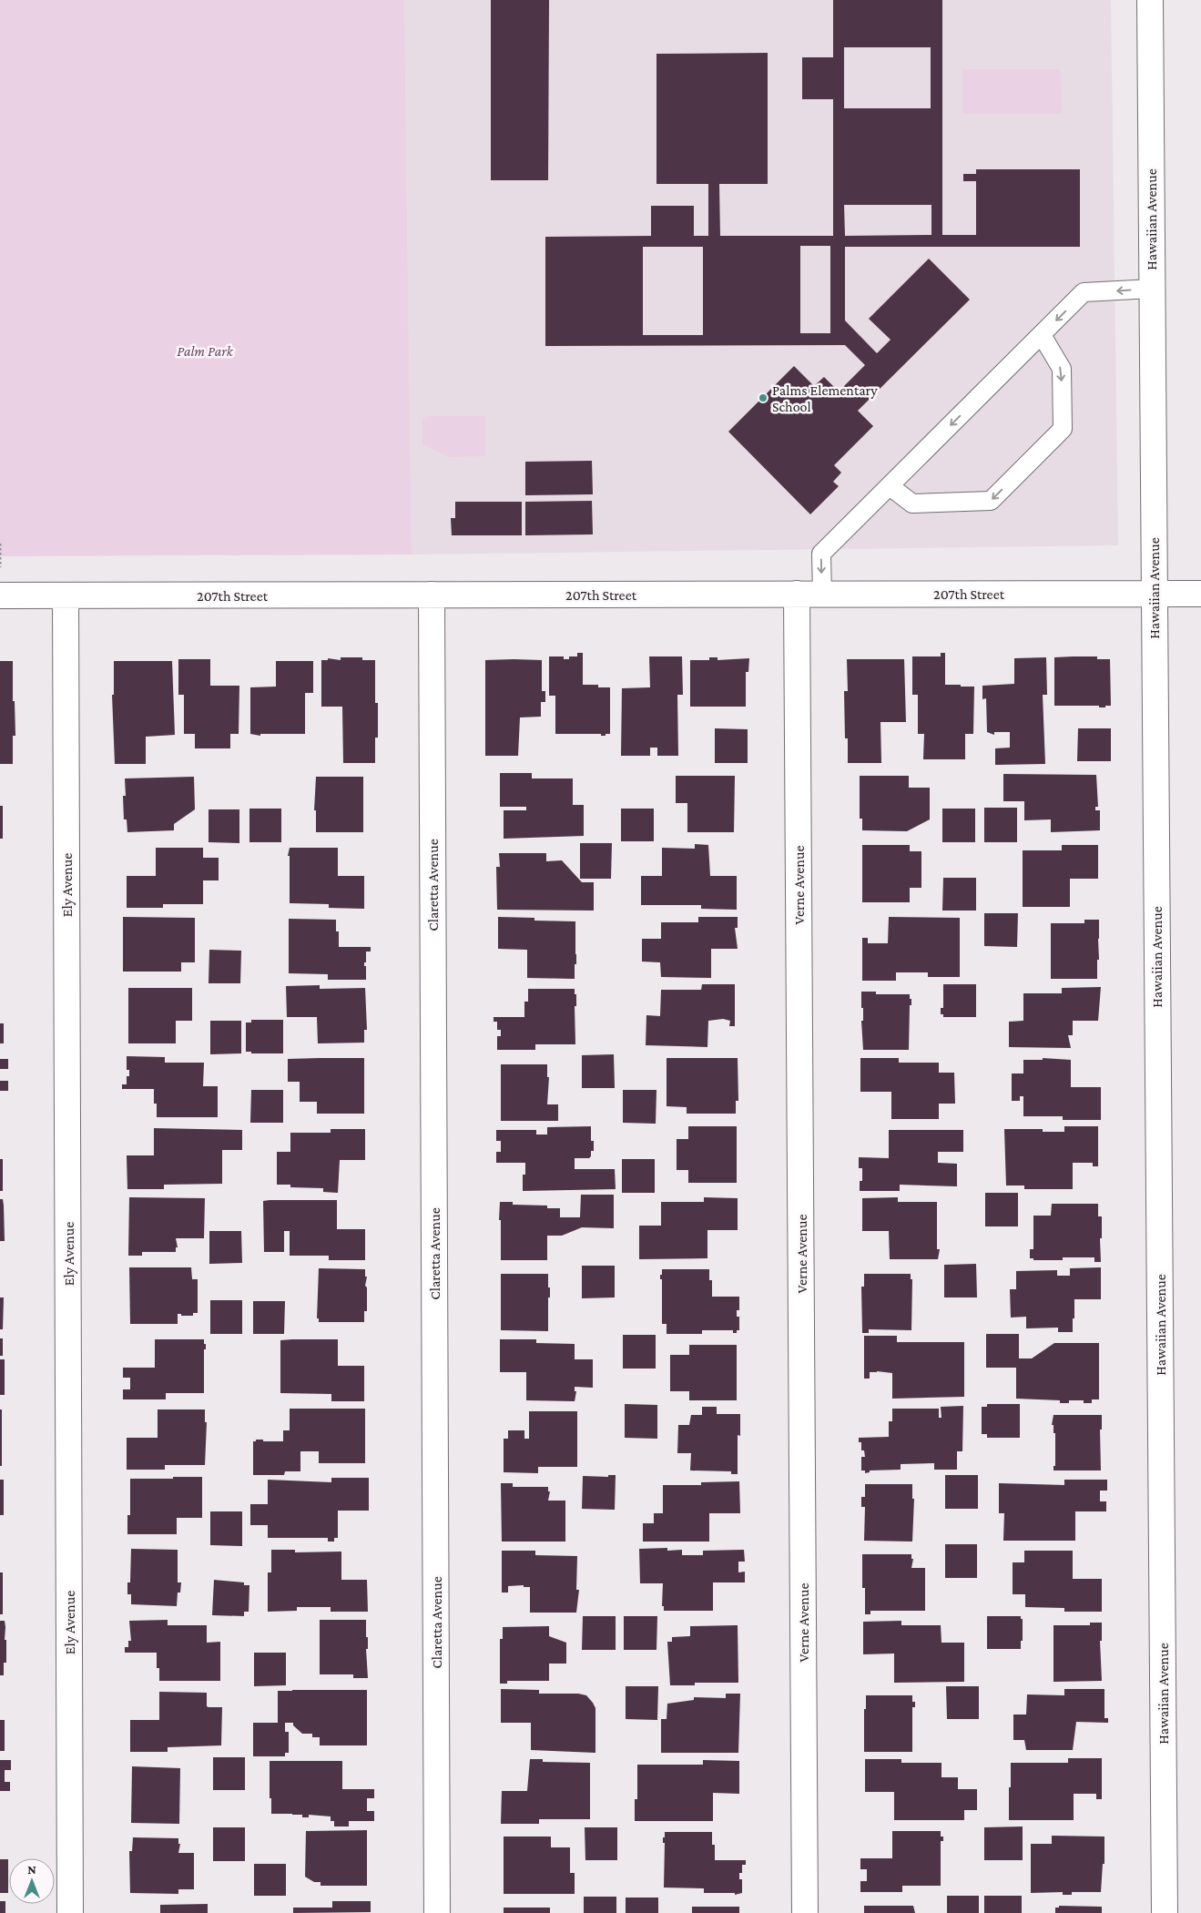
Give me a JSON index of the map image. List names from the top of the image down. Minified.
{"streets":{"street":["Hawaiian Avenue","207th Street","Ely Avenue","Claretta Avenue","Verne Avenue"]},"crossings":[["Hawaiian Avenue","207th Street"],["207th Street","Ely Avenue"],["207th Street","Claretta Avenue"],["207th Street","Verne Avenue"]],"parks":["Palm Park"],"places":["Palms Elementary School"],"north":"top"}
